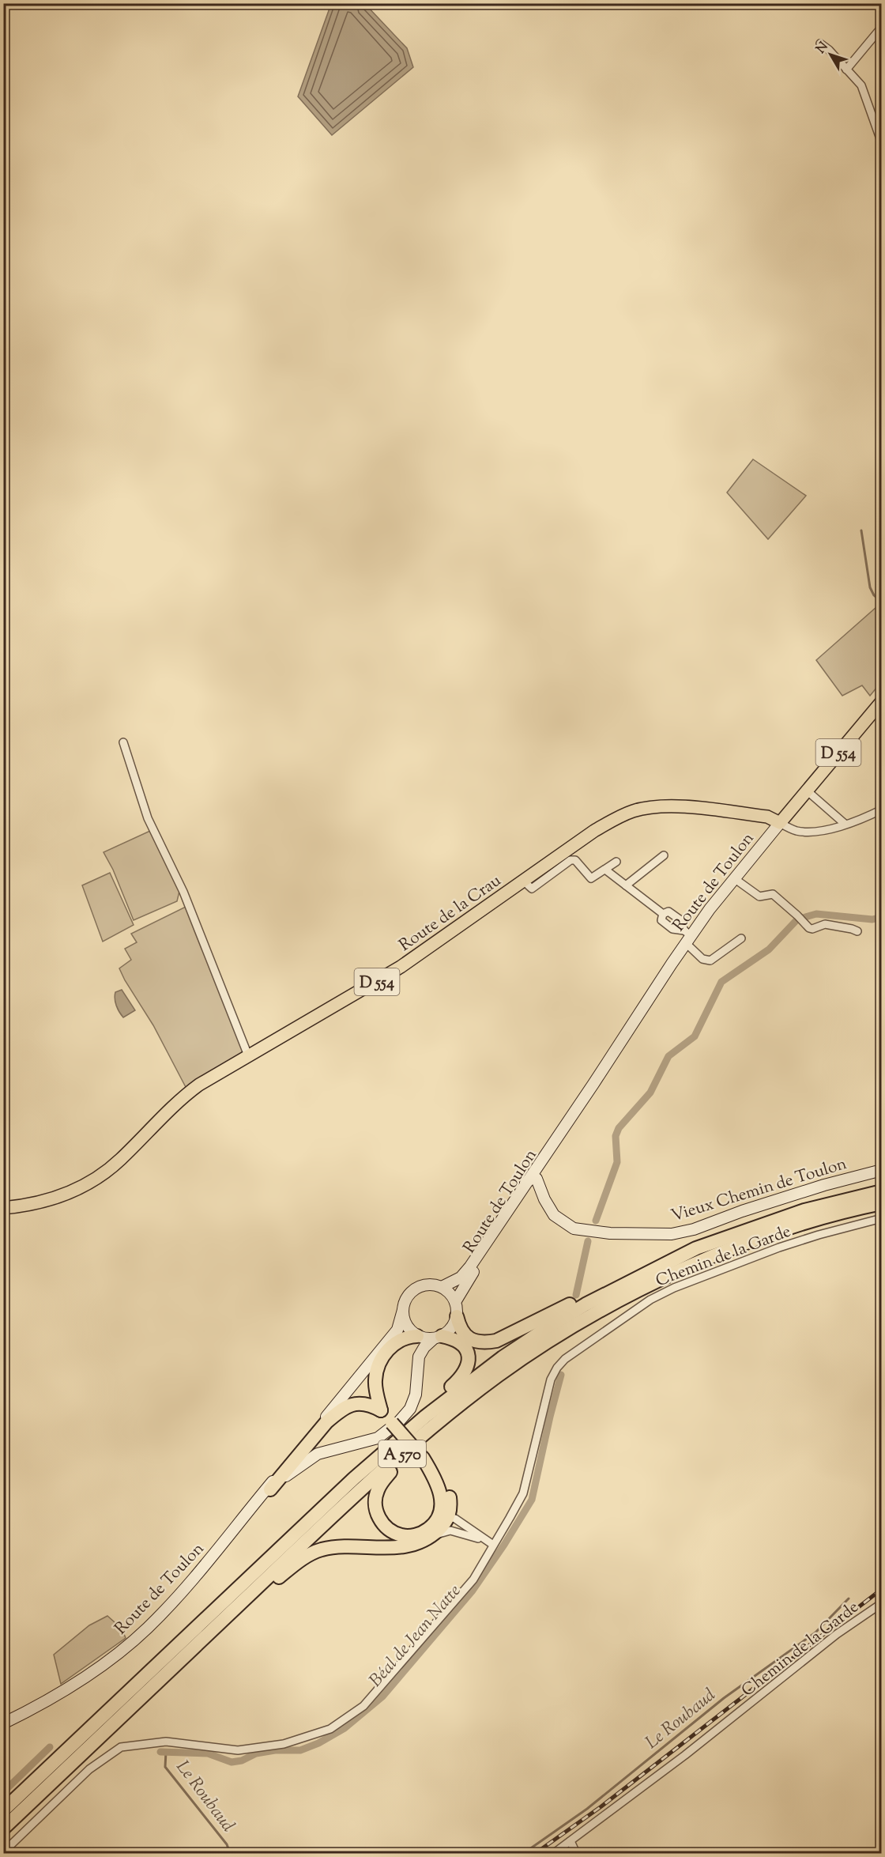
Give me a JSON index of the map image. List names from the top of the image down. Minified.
{"streets":{"highway":["A 570"],"main road":["D 554","Route de Toulon","Route de la Crau","Vieux Chemin de Toulon"],"street":["Chemin de la Garde"]},"crossings":[["Route de Toulon","Route de la Crau"],["Route de Toulon","Vieux Chemin de Toulon"]],"water":["Béal de Jean Natte","Le Roubaud"],"north":"top left"}
